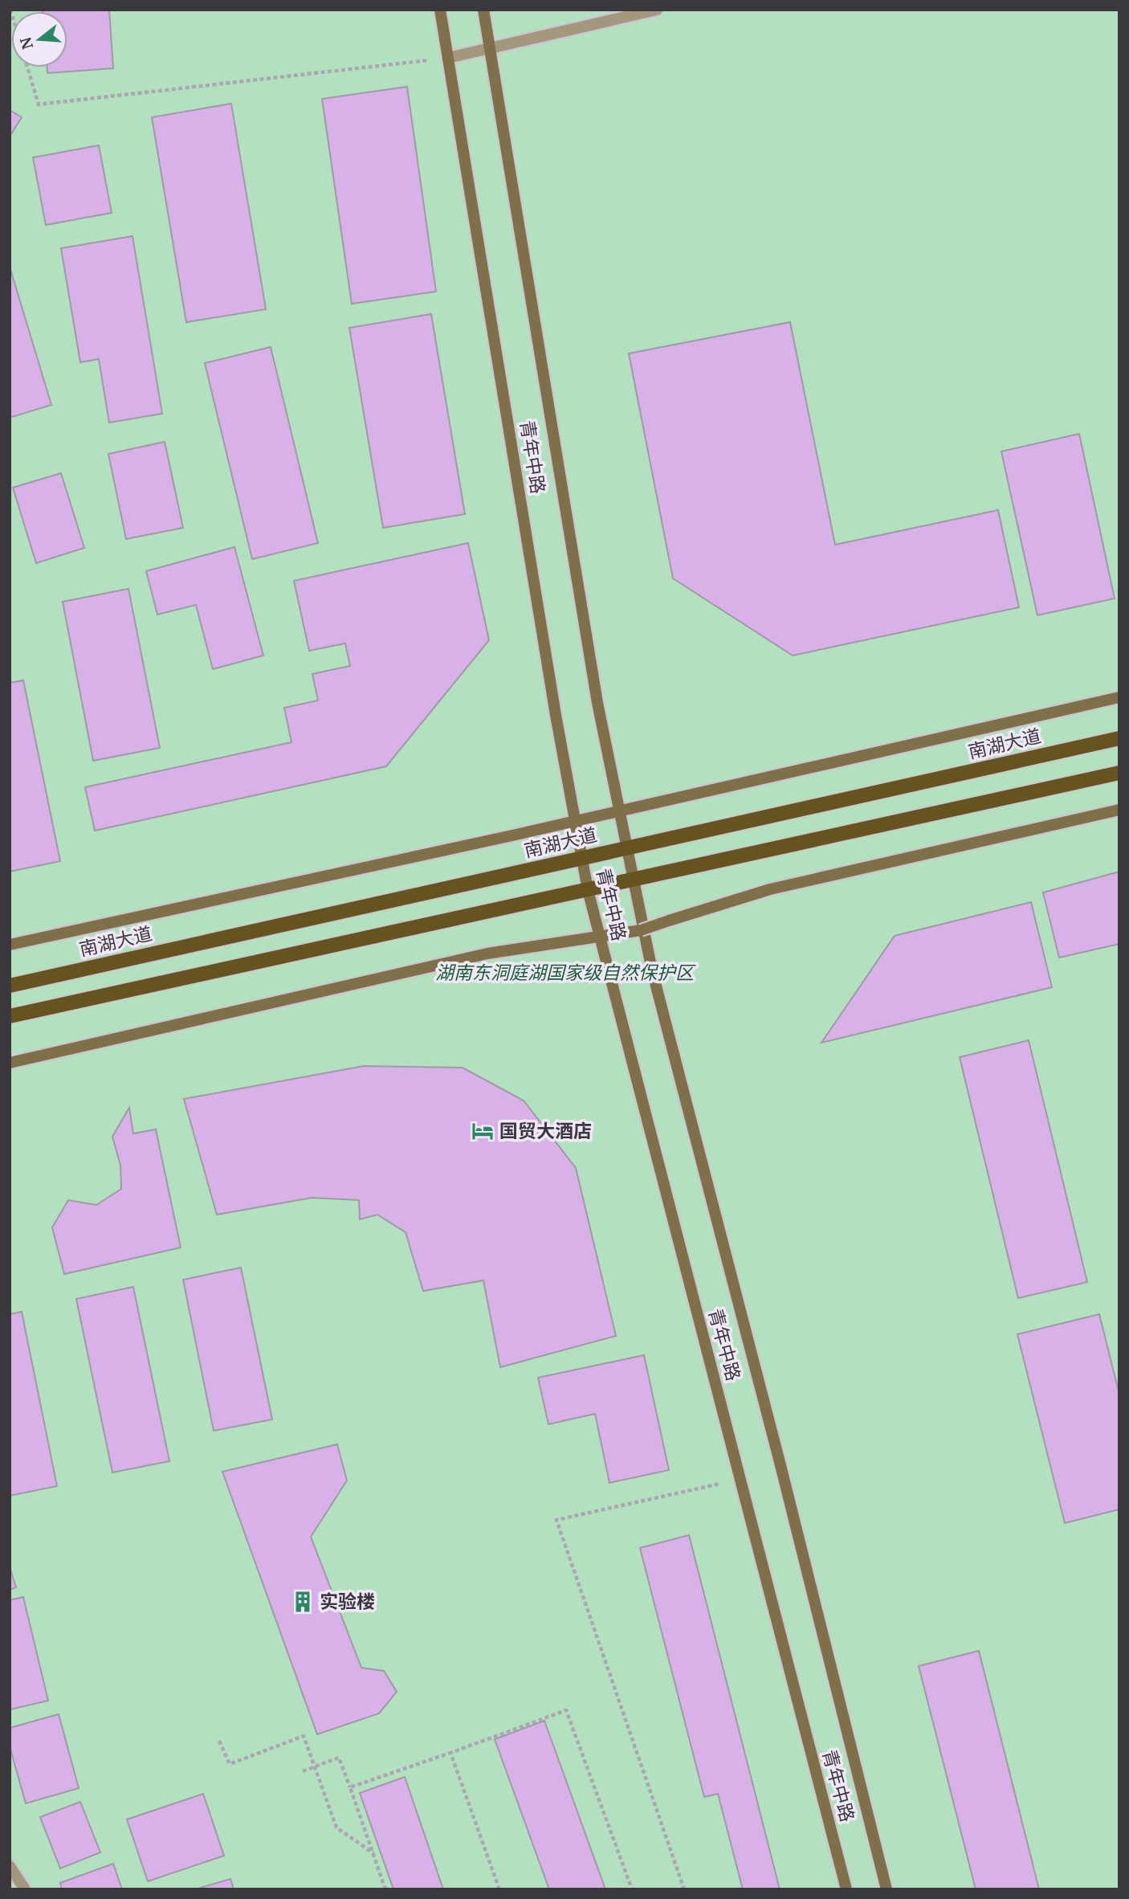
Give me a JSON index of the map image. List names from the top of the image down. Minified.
{"streets":{"main road":["青年中路","南湖大道"]},"crossings":[["青年中路","南湖大道"]],"parks":["湖南东洞庭湖国家级自然保护区"],"places":{"hotel":["国贸大酒店"],"building":["实验楼"]},"north":"left"}
